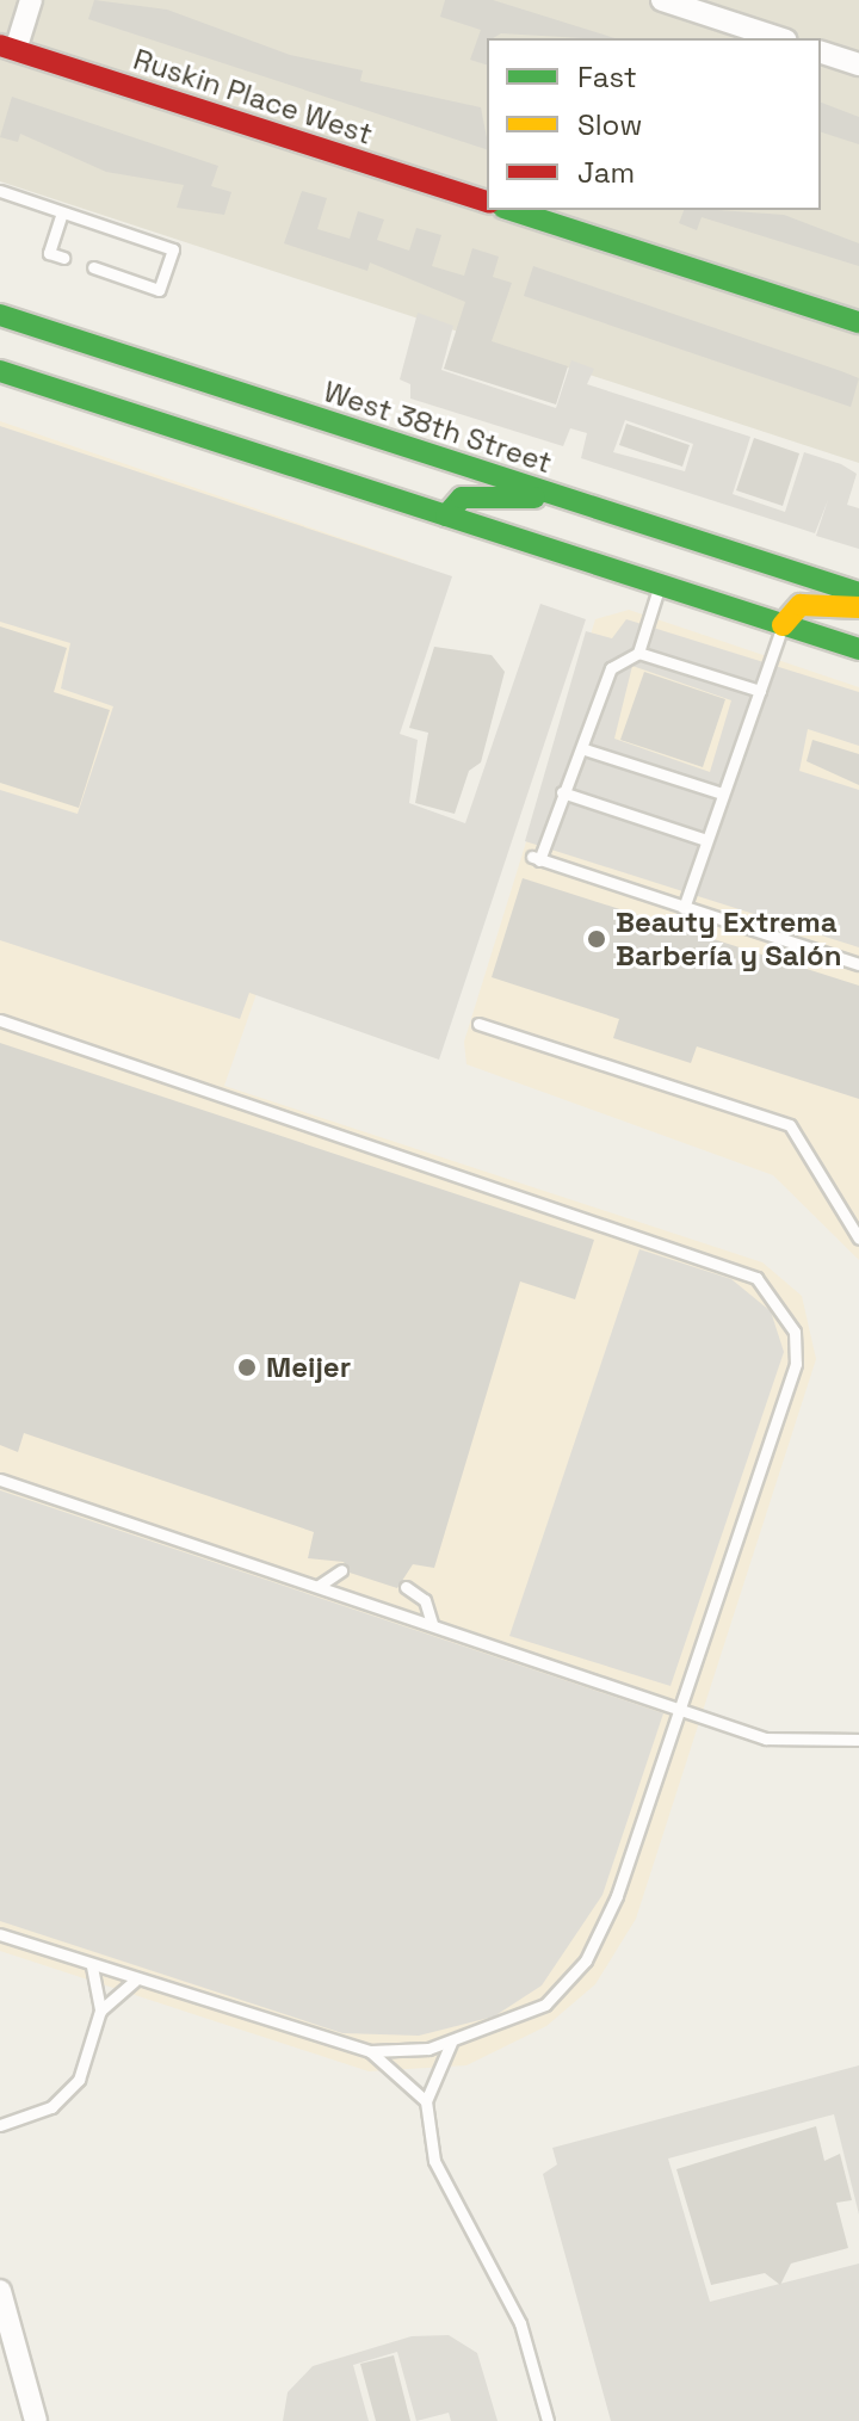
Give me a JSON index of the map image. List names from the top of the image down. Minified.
{"streets":{"main road":["Ruskin Place West","West 38th Street"]},"places":["Beauty Extrema Barbería y Salón","Meijer"],"legend":["Fast","Slow","Jam"]}
